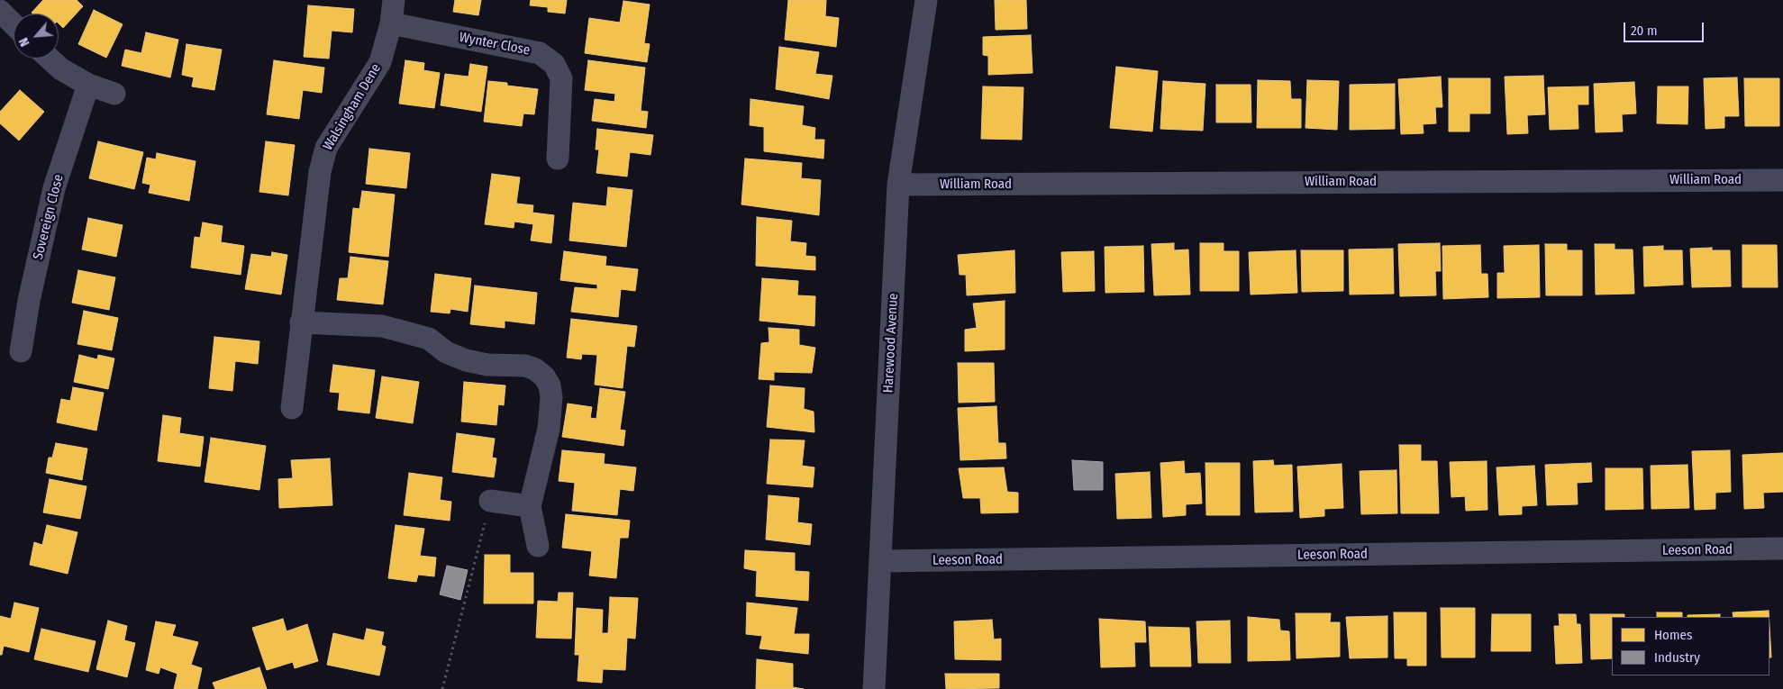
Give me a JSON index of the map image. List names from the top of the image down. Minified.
{"streets":{"street":["Wynter Close","Walsingham Dene","William Road","Sovereign Close","Harewood Avenue","Leeson Road"]},"crossings":[["Wynter Close","Walsingham Dene"],["William Road","Harewood Avenue"],["Harewood Avenue","Leeson Road"]],"legend":["Homes","Industry"],"scale_bar":"20 m","north":"bottom left"}
